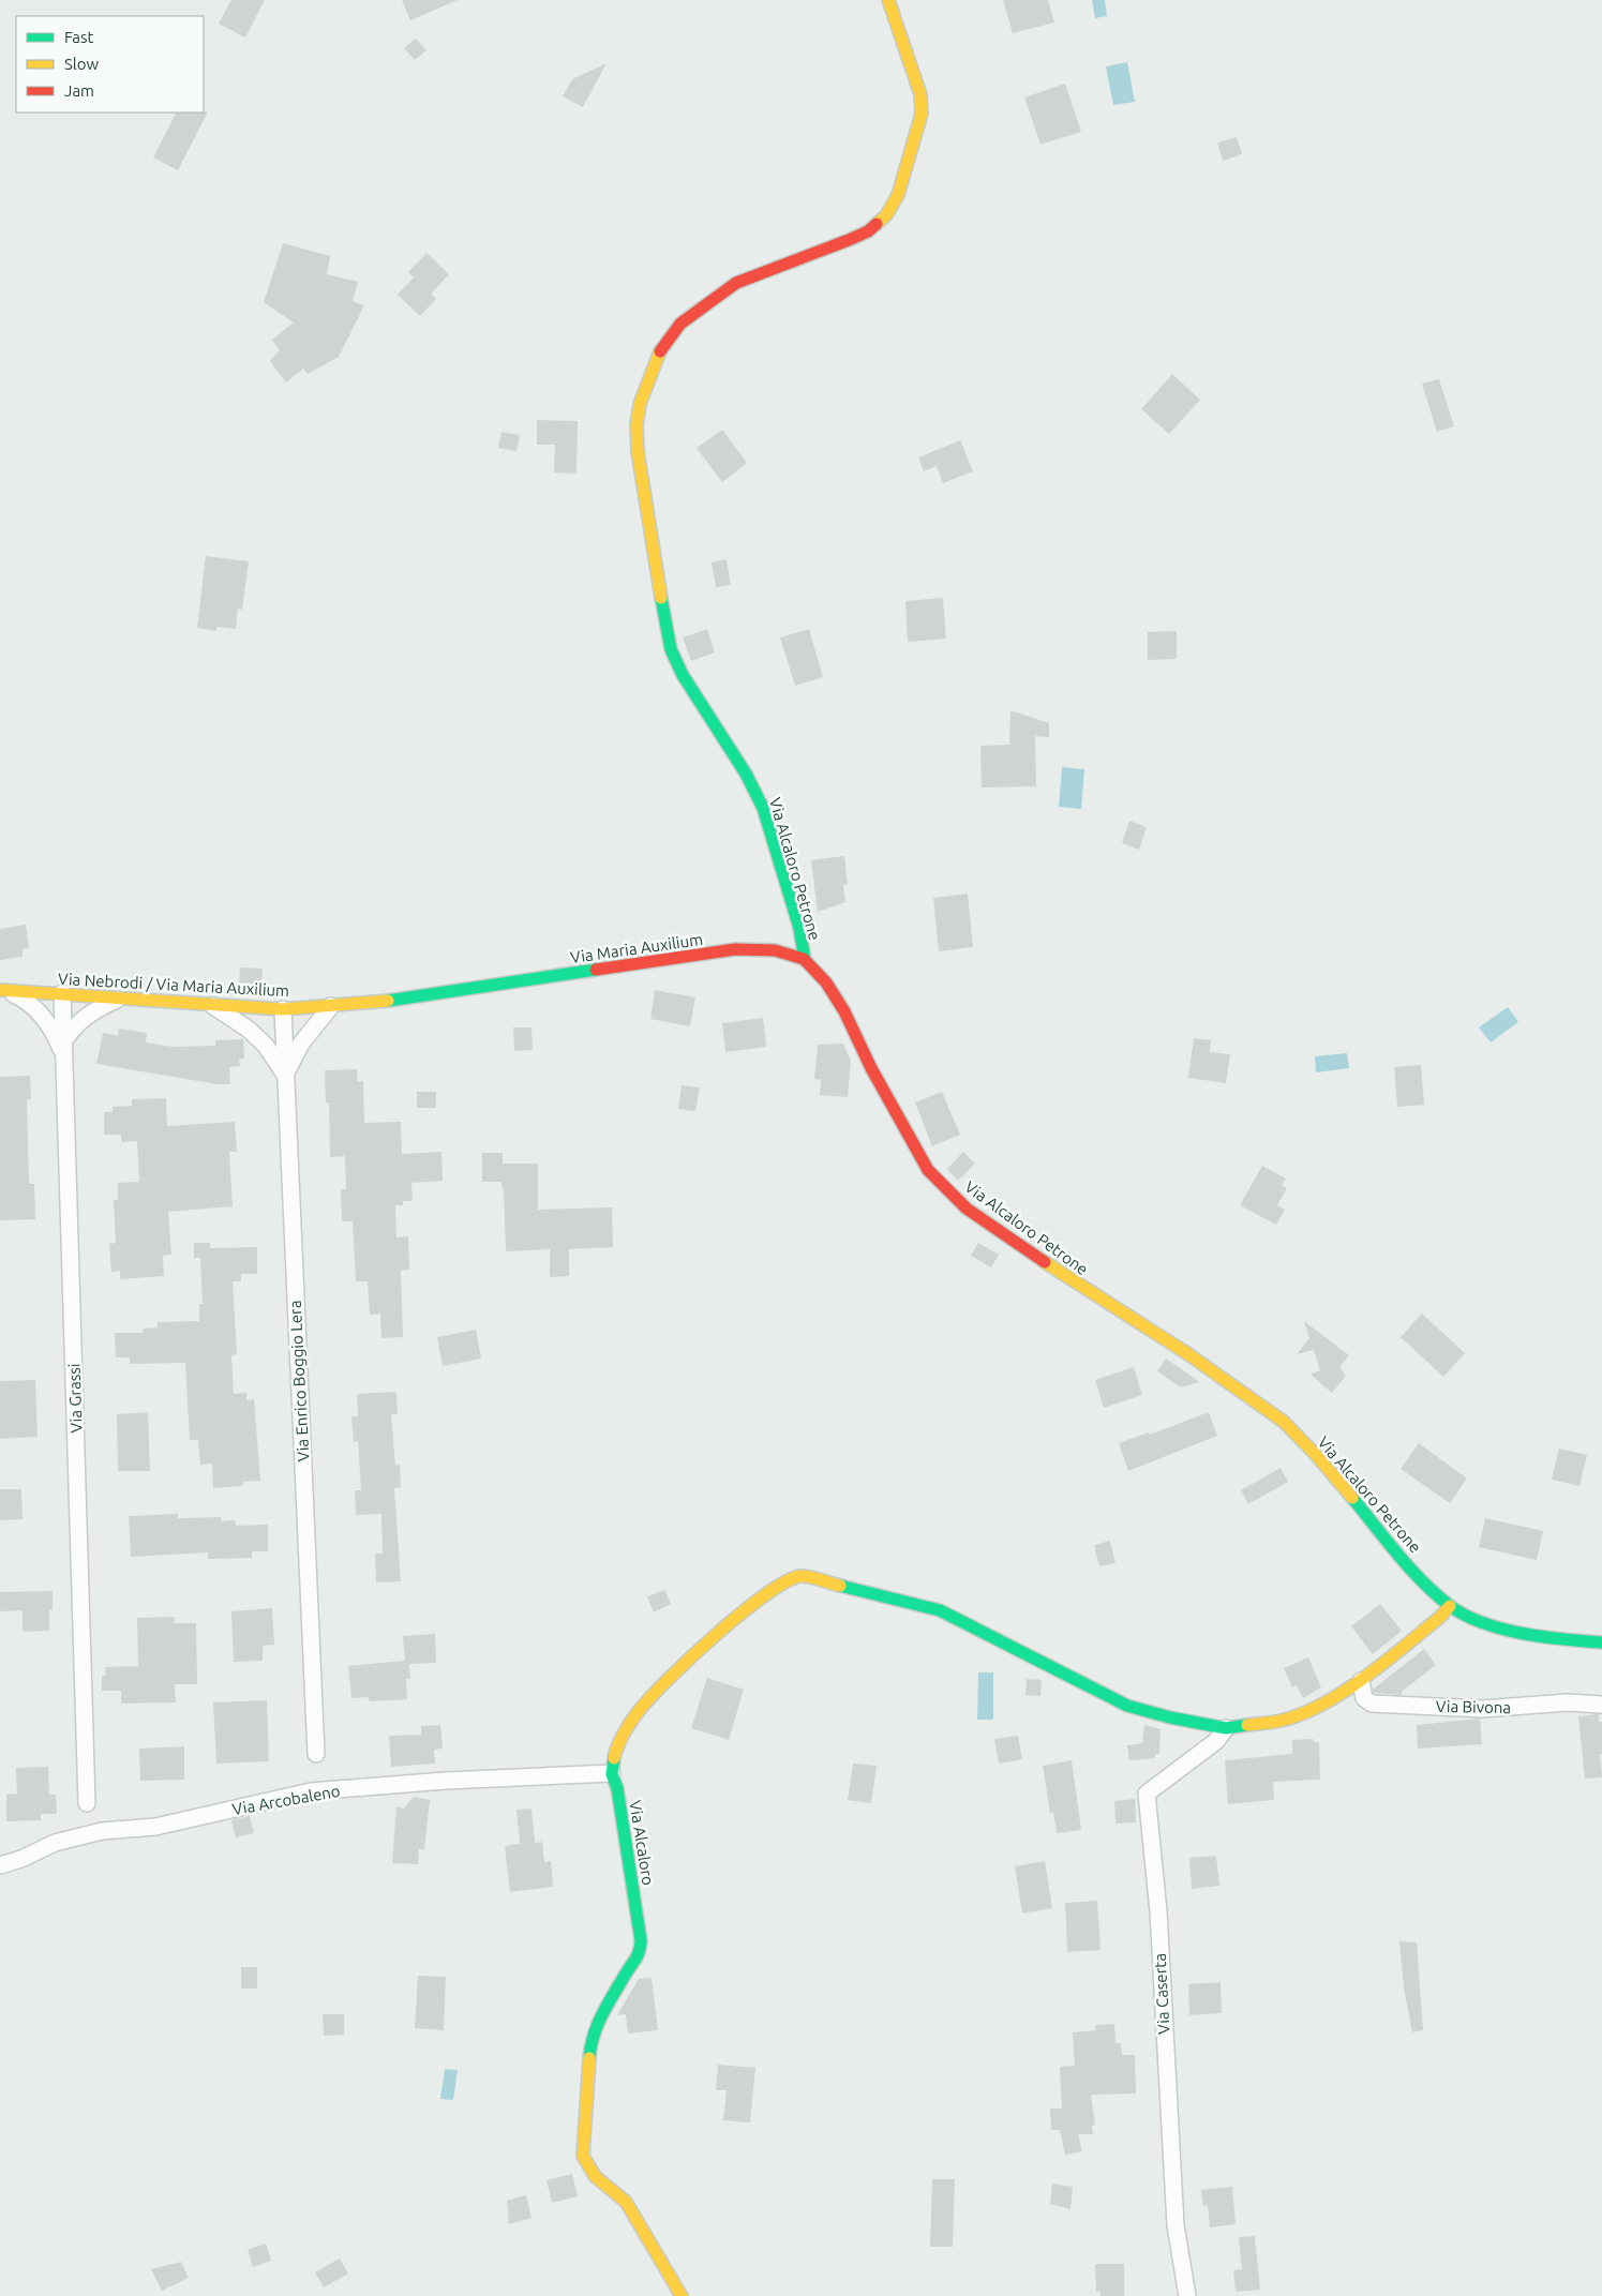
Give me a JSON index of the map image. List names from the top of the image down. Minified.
{"streets":{"street":["Via Alcaloro Petrone","Via Maria Auxilium","Via Nebrodi / Via Maria Auxilium","Via Enrico Boggio Lera","Via Grassi","Via Bivona","Via Arcobaleno","Via Alcaloro","Via Caserta"]},"crossings":[["Via Alcaloro Petrone","Via Maria Auxilium"],["Via Maria Auxilium","Via Nebrodi / Via Maria Auxilium"],["Via Nebrodi / Via Maria Auxilium","Via Enrico Boggio Lera"],["Via Nebrodi / Via Maria Auxilium","Via Grassi"],["Via Arcobaleno","Via Alcaloro"]],"legend":["Fast","Slow","Jam"]}
